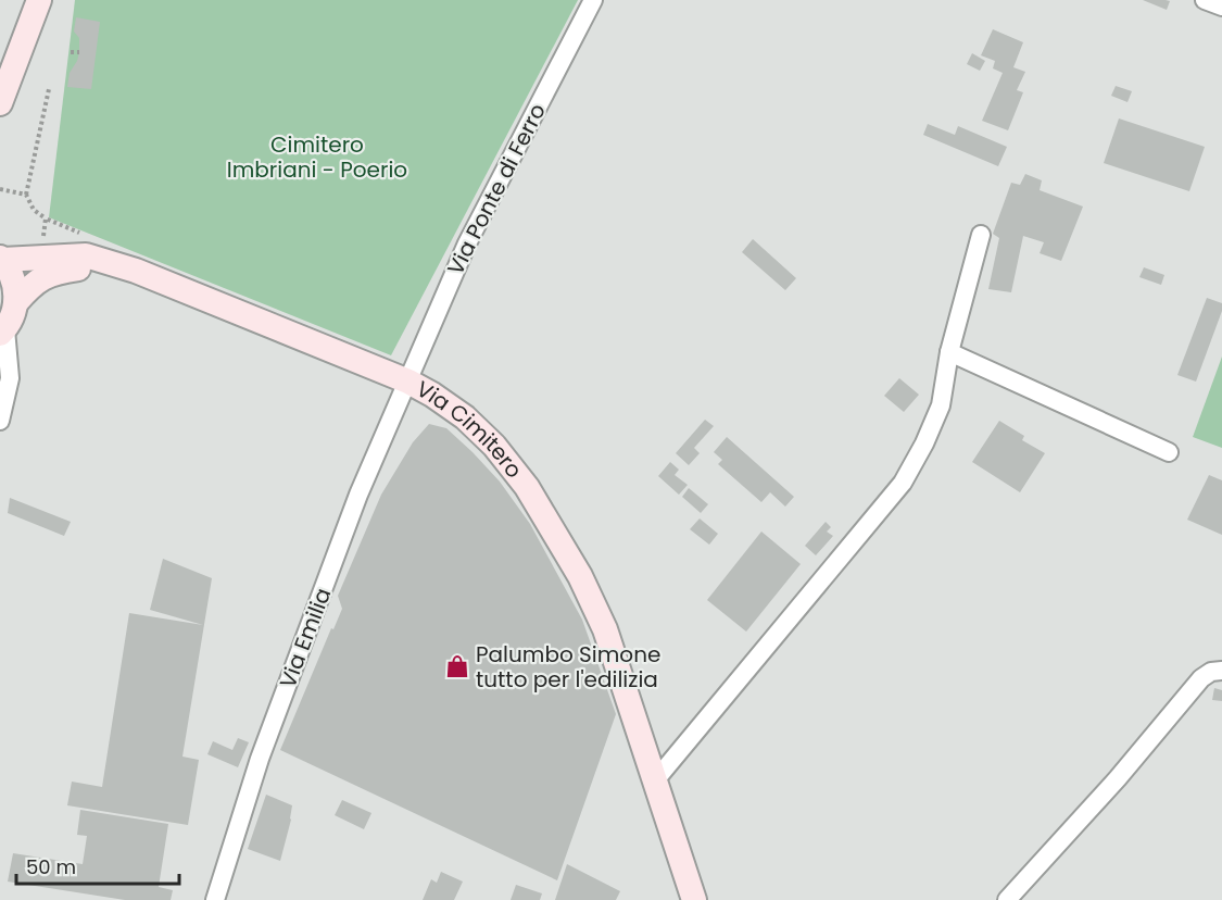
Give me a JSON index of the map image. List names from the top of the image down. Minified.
{"streets":{"main road":["Via Cimitero"],"street":["Via Ponte di Ferro","Via Emilia"]},"crossings":[["Via Ponte di Ferro","Via Cimitero"],["Via Ponte di Ferro","Via Emilia"],["Via Cimitero","Via Emilia"]],"parks":["Cimitero Imbriani - Poerio"],"places":{"shop":["Palumbo Simone tutto per l'edilizia"]},"scale_bar":"50 m"}
